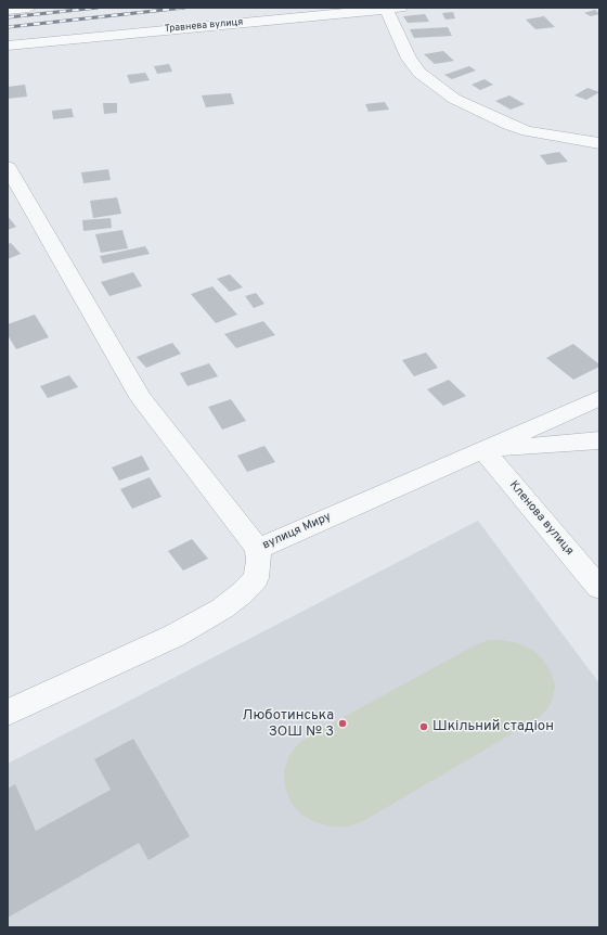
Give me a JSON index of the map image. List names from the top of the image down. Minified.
{"streets":{"street":["Травнева вулиця","Кленова вулиця","вулиця Миру"]},"crossings":[["Кленова вулиця","вулиця Миру"]],"places":["Люботинська ЗОШ № 3","Шкільний стадіон"]}
